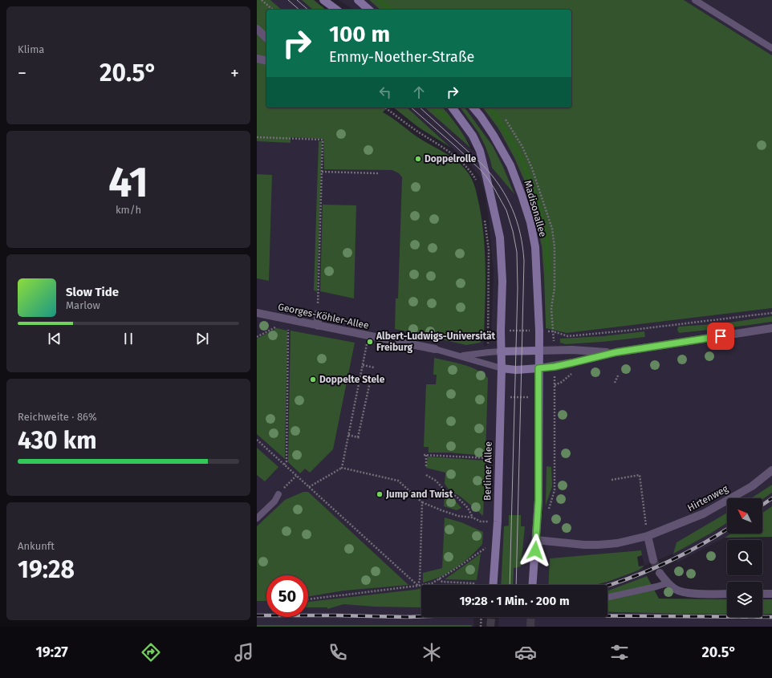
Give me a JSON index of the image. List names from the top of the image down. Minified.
{"streets":{"main road":["Madisonallee","Berliner Allee"],"street":["Georges-Köhler-Allee","Hirtenweg"]},"crossings":[["Georges-Köhler-Allee","Berliner Allee"]],"places":["Doppelrolle","Albert-Ludwigs-Universität Freiburg","Doppelte Stele","Jump and Twist"],"north":"top left","page":{"tile":["Klima",["41","km/h"],["Reichweite · 86%","430 km"],["Ankunft","19:28"]],"turn":["100 m","Emmy-Noether-Straße"],"heat":["−","20.5°","+"],"song":["Slow Tide","Marlow"],"limit":"50","trip":"19:28 · 1 Min. · 200 m","tabs":["19:27","20.5°"]}}
